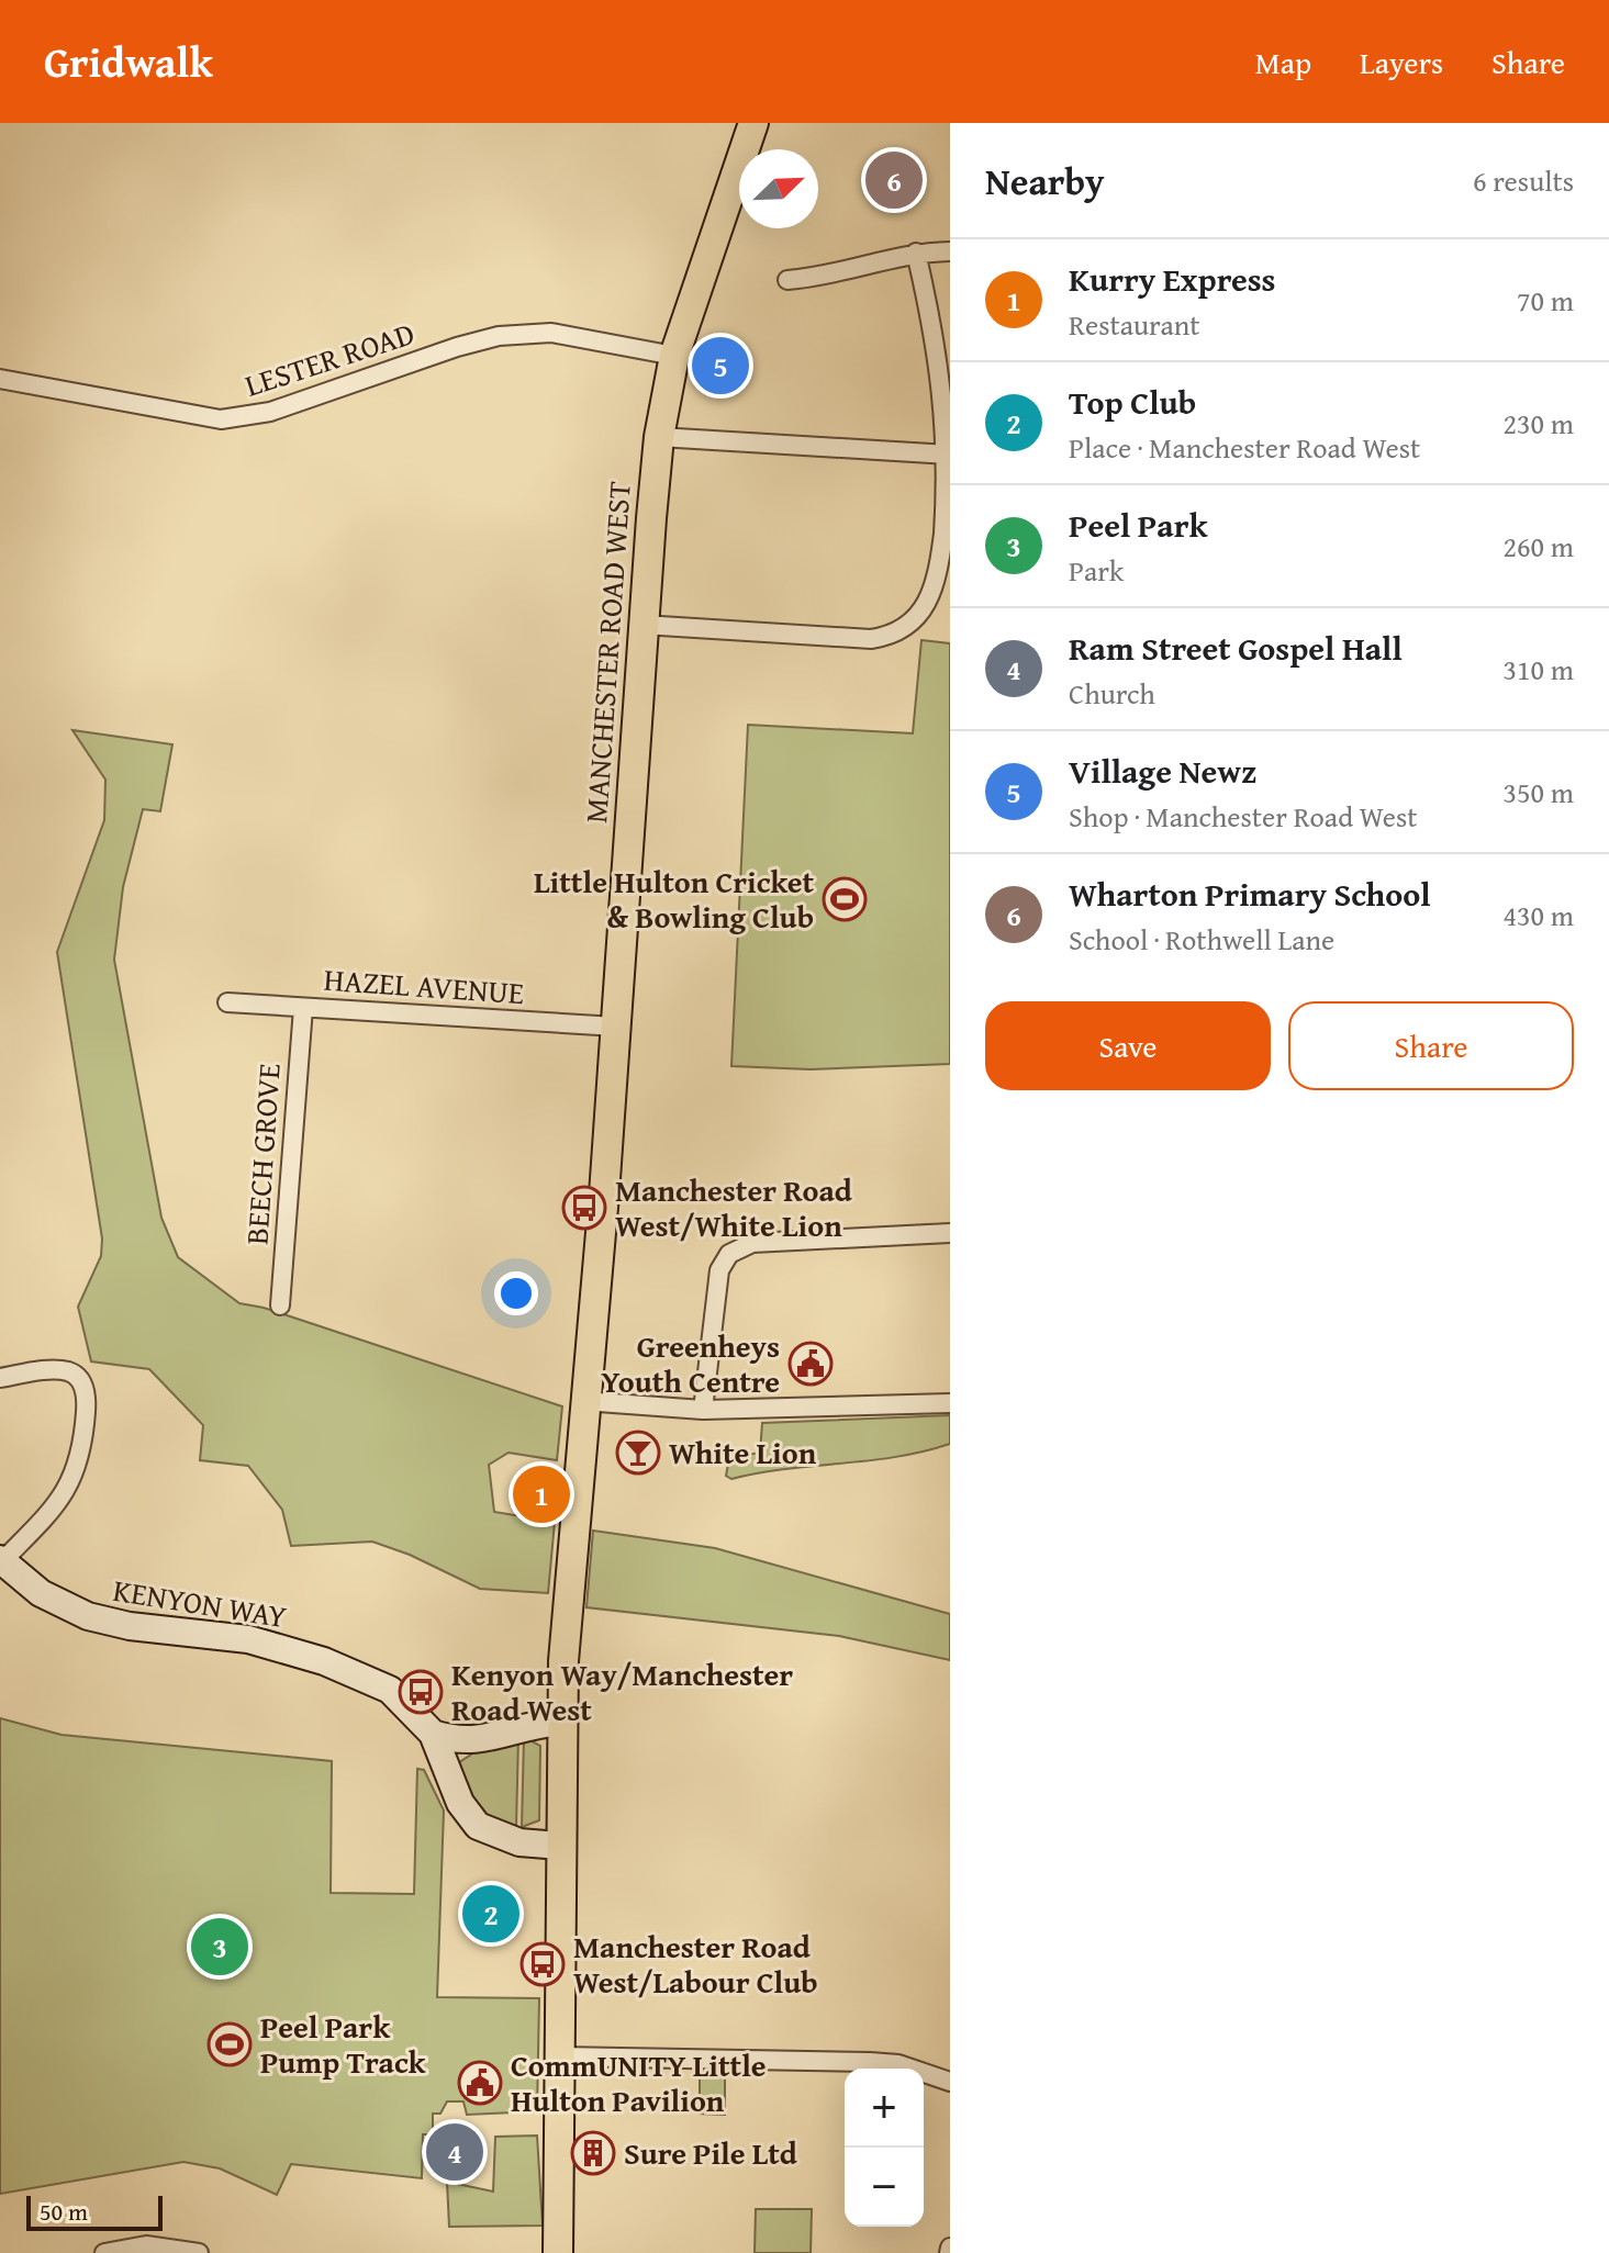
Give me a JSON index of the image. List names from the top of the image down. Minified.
{"streets":{"main road":["MANCHESTER ROAD WEST"],"street":["LESTER ROAD","HAZEL AVENUE","BEECH GROVE","KENYON WAY"]},"crossings":[["LESTER ROAD","MANCHESTER ROAD WEST"],["MANCHESTER ROAD WEST","HAZEL AVENUE"],["MANCHESTER ROAD WEST","KENYON WAY"],["HAZEL AVENUE","BEECH GROVE"]],"places":{"sports":["Little Hulton Cricket & Bowling Club","Peel Park Pump Track"],"bus stop":["Manchester Road West/White Lion","Kenyon Way/Manchester Road West","Manchester Road West/Labour Club"],"public building":["Greenheys Youth Centre","CommUNITY Little Hulton Pavilion"],"bar":["White Lion"],"building":["Sure Pile Ltd"]},"scale_bar":"50 m","north":"top right","page":{"header":"Gridwalk","nav":["Map","Layers","Share"],"heading":["Nearby","6 results"],"pins":["6","5","1","2","3","4"],"list":[{"mark":"1","name":"Kurry Express","note":"Restaurant","value":"70 m"},{"mark":"2","name":"Top Club","note":"Place · Manchester Road West","value":"230 m"},{"mark":"3","name":"Peel Park","note":"Park","value":"260 m"},{"mark":"4","name":"Ram Street Gospel Hall","note":"Church","value":"310 m"},{"mark":"5","name":"Village Newz","note":"Shop · Manchester Road West","value":"350 m"},{"mark":"6","name":"Wharton Primary School","note":"School · Rothwell Lane","value":"430 m"}],"buttons":["Save","Share"],"map_buttons":["+","−"],"scale":"50 m"}}
